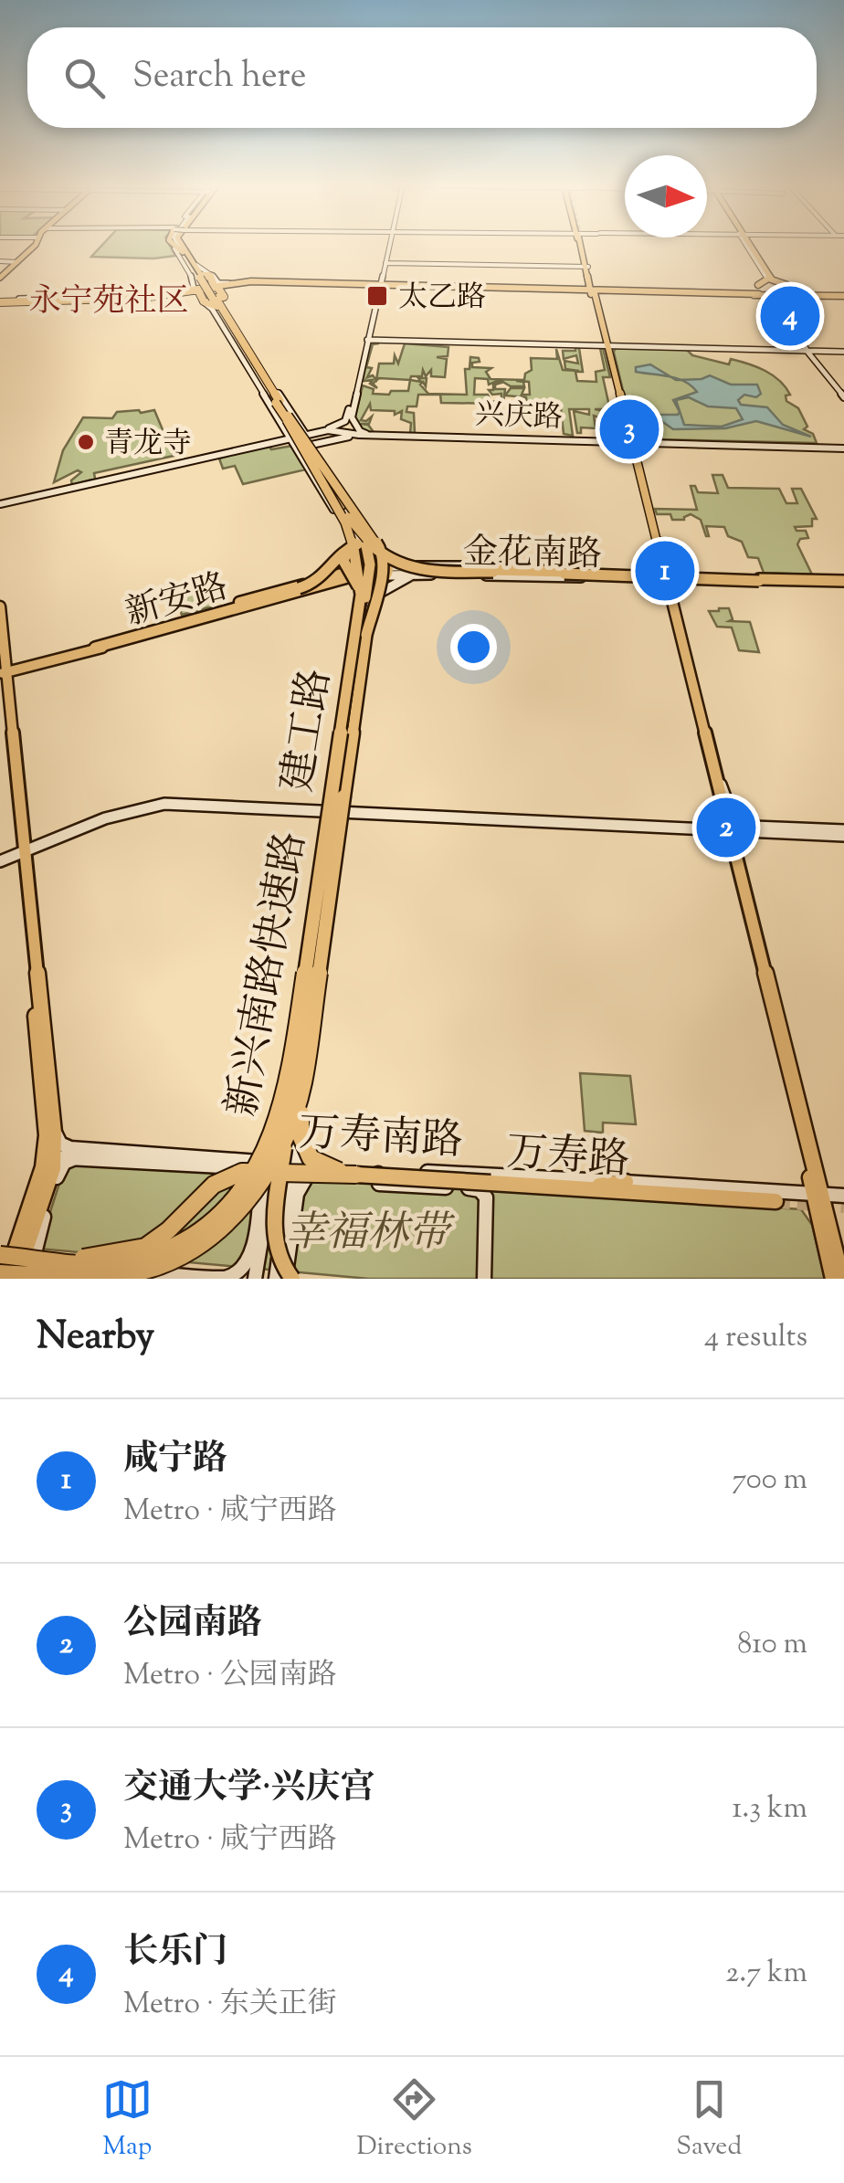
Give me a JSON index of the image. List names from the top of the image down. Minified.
{"streets":{"highway":["新兴南路快速路"],"main road":["兴庆路","金花南路","新安路","建工路","万寿南路","万寿路"]},"crossings":[["金花南路","建工路"],["新安路","建工路"],["建工路","新兴南路快速路"],["建工路","万寿南路"]],"districts":["永宁苑社区"],"parks":["幸福林带"],"places":{"transit":["太乙路"],"other":["青龙寺"]},"north":"right","page":{"search":"Search here","pins":["4","3","1","2"],"heading":["Nearby","4 results"],"list":[{"mark":"1","name":"咸宁路","note":"Metro · 咸宁西路","value":"700 m"},{"mark":"2","name":"公园南路","note":"Metro · 公园南路","value":"810 m"},{"mark":"3","name":"交通大学·兴庆宫","note":"Metro · 咸宁西路","value":"1.3 km"},{"mark":"4","name":"长乐门","note":"Metro · 东关正街","value":"2.7 km"}],"nav":["Map","Directions","Saved"]}}
